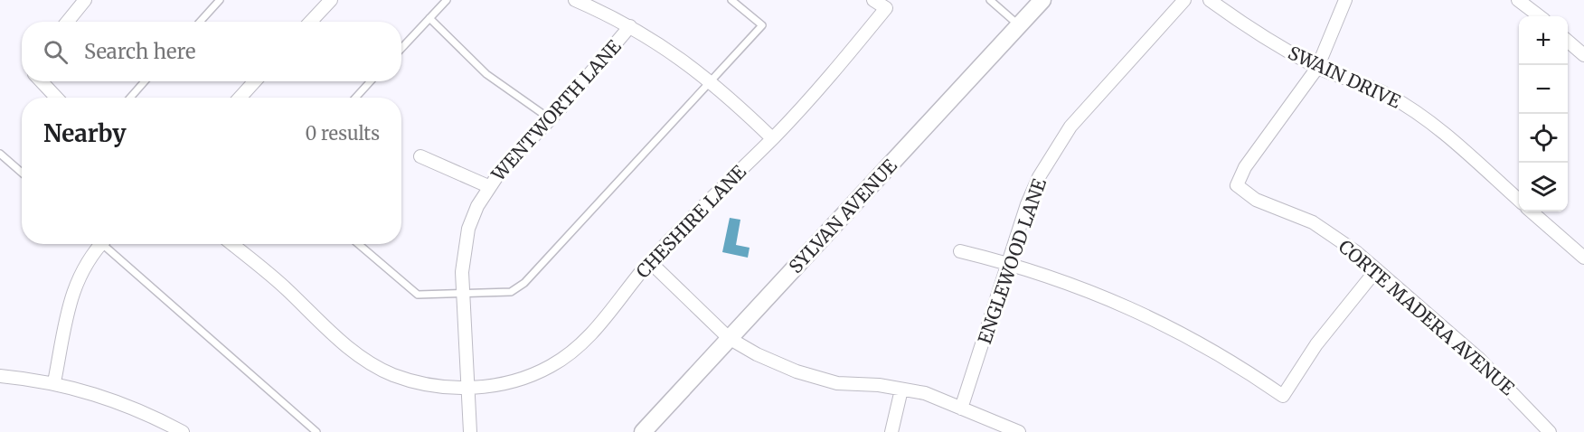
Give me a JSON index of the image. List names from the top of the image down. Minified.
{"streets":{"main road":["SYLVAN AVENUE"],"street":["SWAIN DRIVE","WENTWORTH LANE","CHESHIRE LANE","ENGLEWOOD LANE","CORTE MADERA AVENUE"]},"crossings":[["SWAIN DRIVE","CORTE MADERA AVENUE"],["WENTWORTH LANE","CHESHIRE LANE"]],"page":{"map_buttons":["+","−"],"search":"Search here","heading":["Nearby","0 results"]}}
